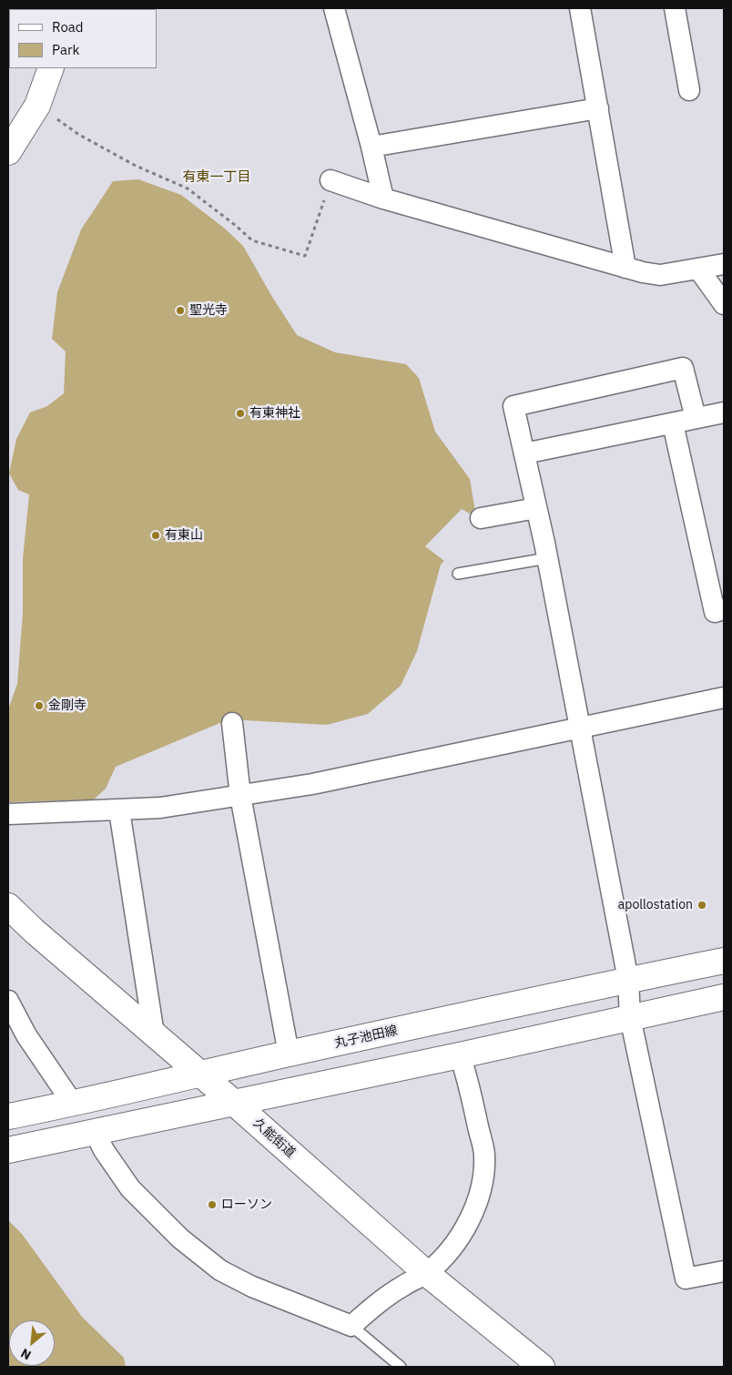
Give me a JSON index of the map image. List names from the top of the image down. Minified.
{"streets":{"street":["丸子池田線","久能街道"]},"crossings":[["丸子池田線","久能街道"]],"districts":["有東一丁目"],"places":["聖光寺","有東神社","有東山","金剛寺","apollostation","ローソン"],"legend":["Road","Park"],"north":"bottom left"}
